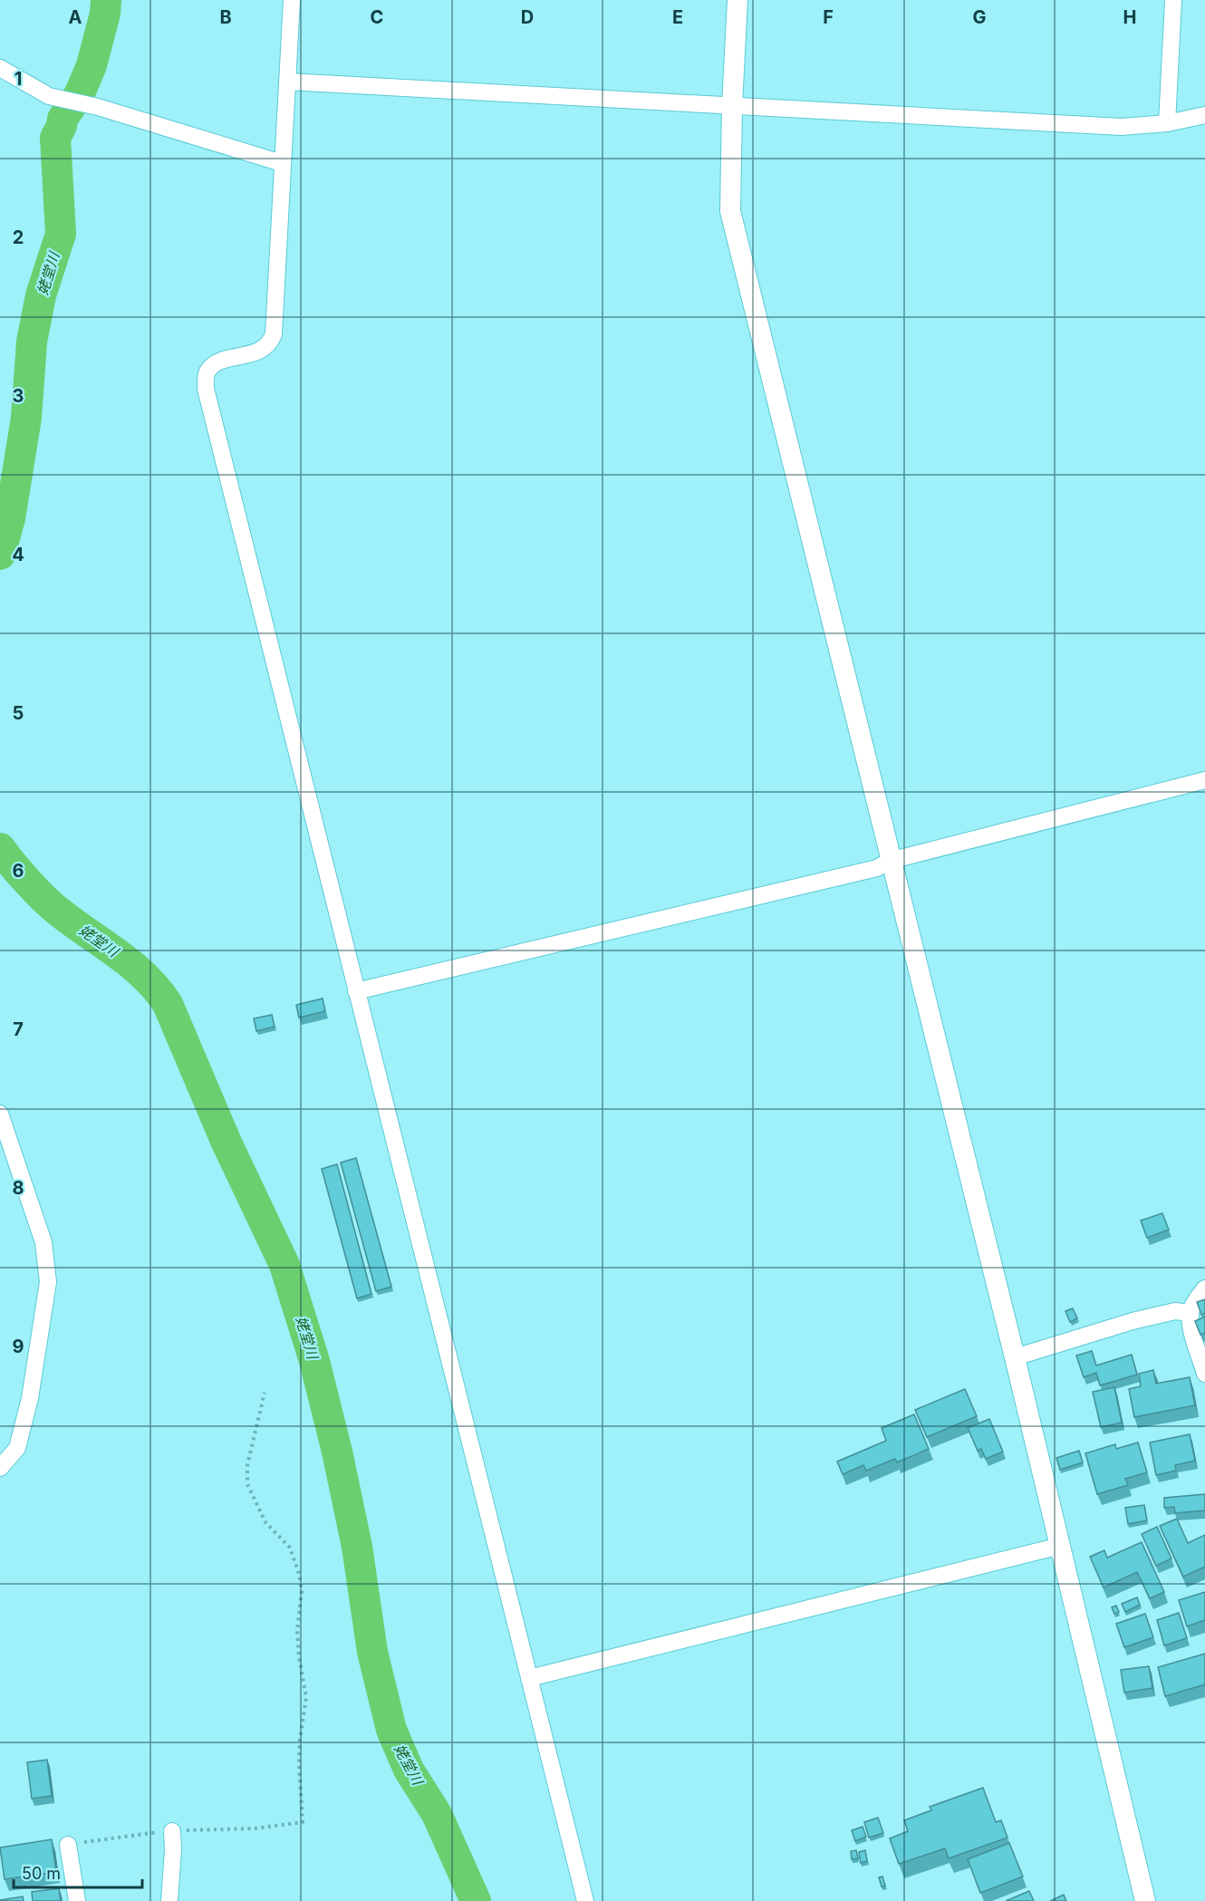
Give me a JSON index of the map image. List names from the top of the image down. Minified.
{"water":["姥堂川"],"scale_bar":"50 m","grid":{"columns":["A","B","C","D","E","F","G","H"],"rows":["1","2","3","4","5","6","7","8","9"]}}
